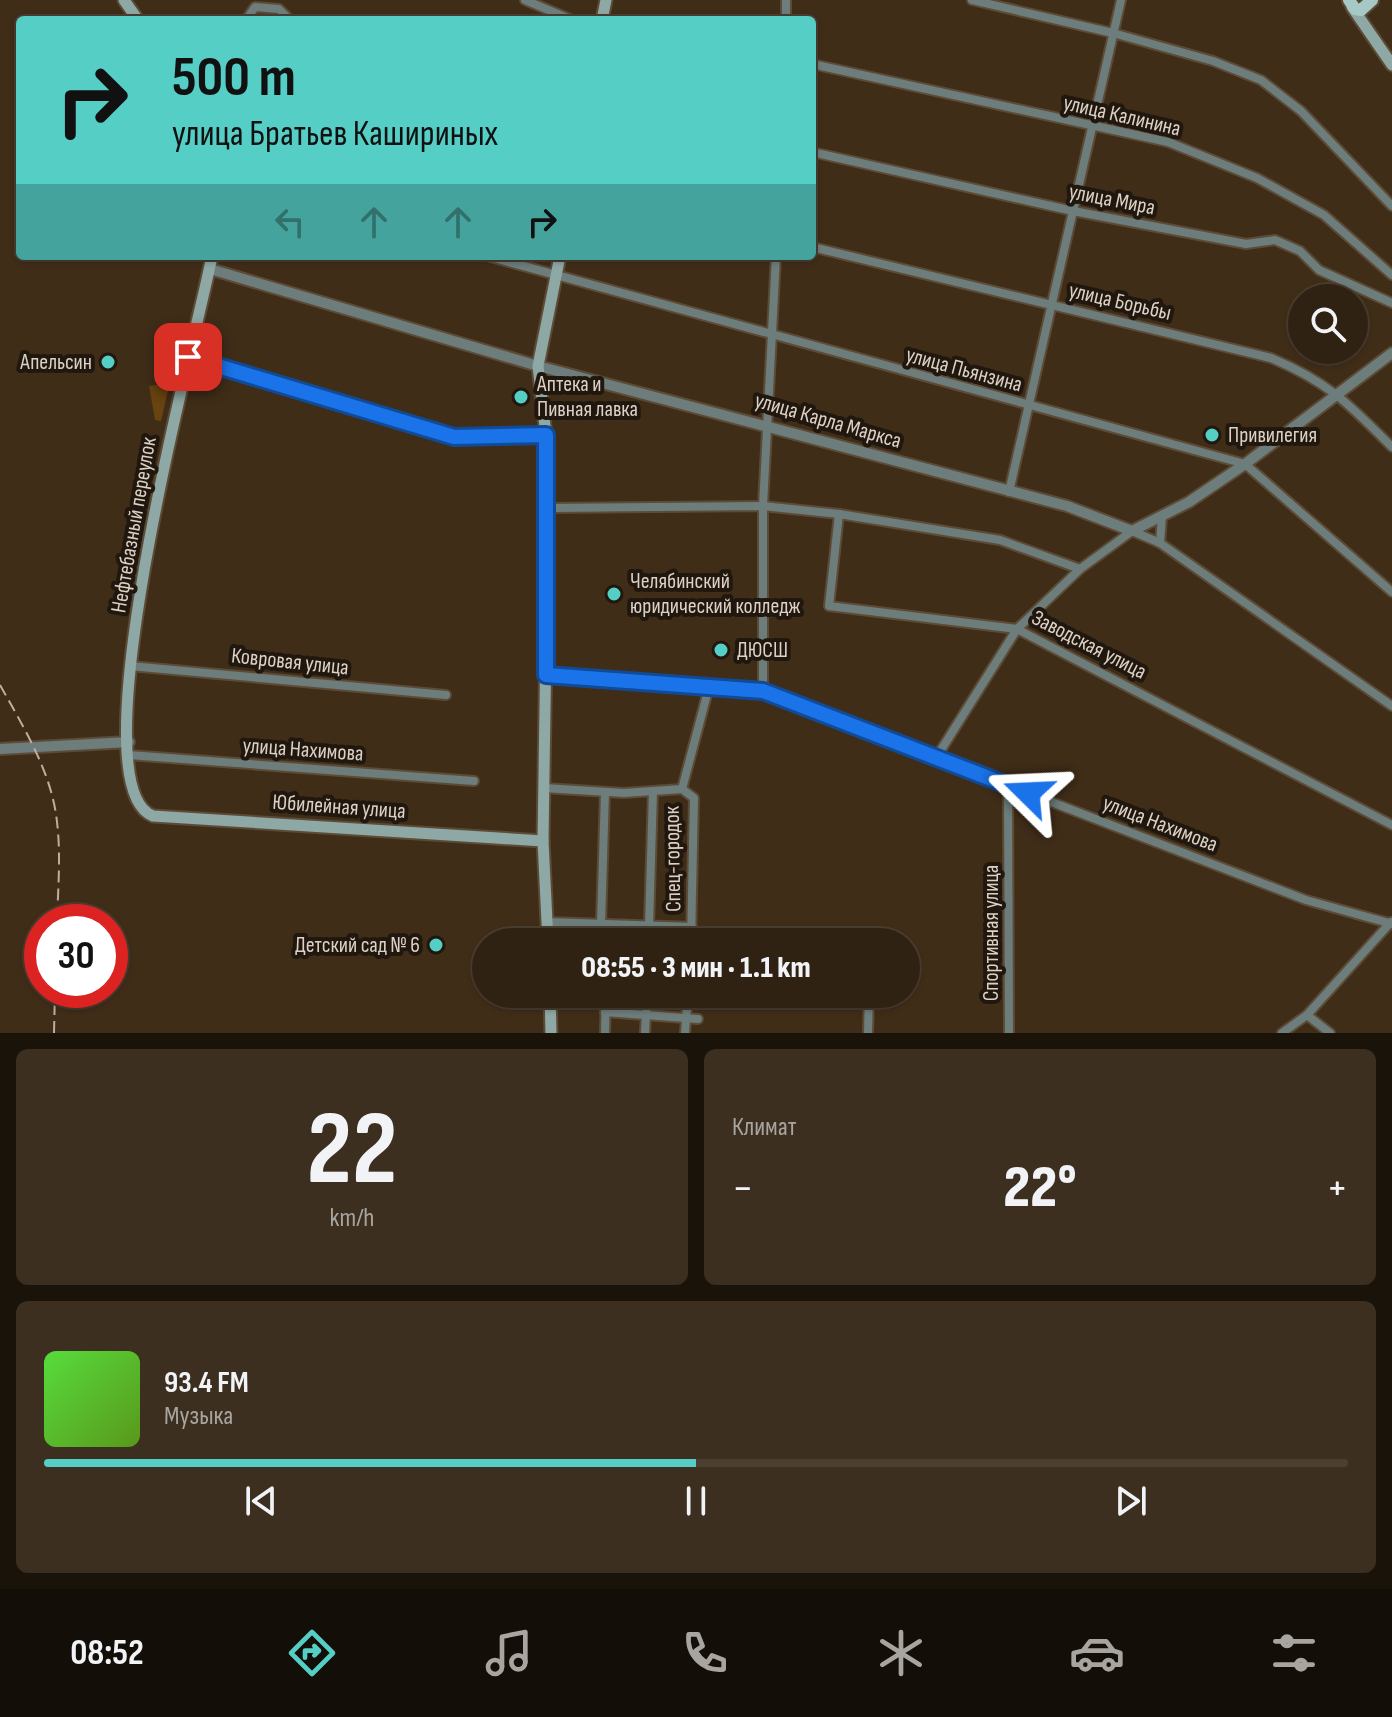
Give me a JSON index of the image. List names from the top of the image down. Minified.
{"streets":{"main road":["Нефтебазный переулок","Юбилейная улица"],"street":["улица Калинина","улица Мира","улица Борьбы","улица Пьянзина","улица Карла Маркса","Заводская улица","Ковровая улица","улица Нахимова","Спец-городок","Спортивная улица"]},"crossings":[["улица Карла Маркса","Нефтебазный переулок"],["Нефтебазный переулок","Ковровая улица"],["Нефтебазный переулок","улица Нахимова"],["Нефтебазный переулок","Юбилейная улица"],["улица Нахимова","Спец-городок"],["улица Нахимова","Спортивная улица"]],"places":["Апельсин","Аптека и Пивная лавка","Привилегия","Челябинский юридический колледж","ДЮСШ","Детский сад № 6"],"page":{"turn":["500 m","улица Братьев Кашириных"],"limit":"30","trip":"08:55 · 3 мин · 1.1 km","tile":[["22","km/h"],"Климат"],"heat":["−","22°","+"],"song":["93.4 FM","Музыка"],"tabs":"08:52"}}
